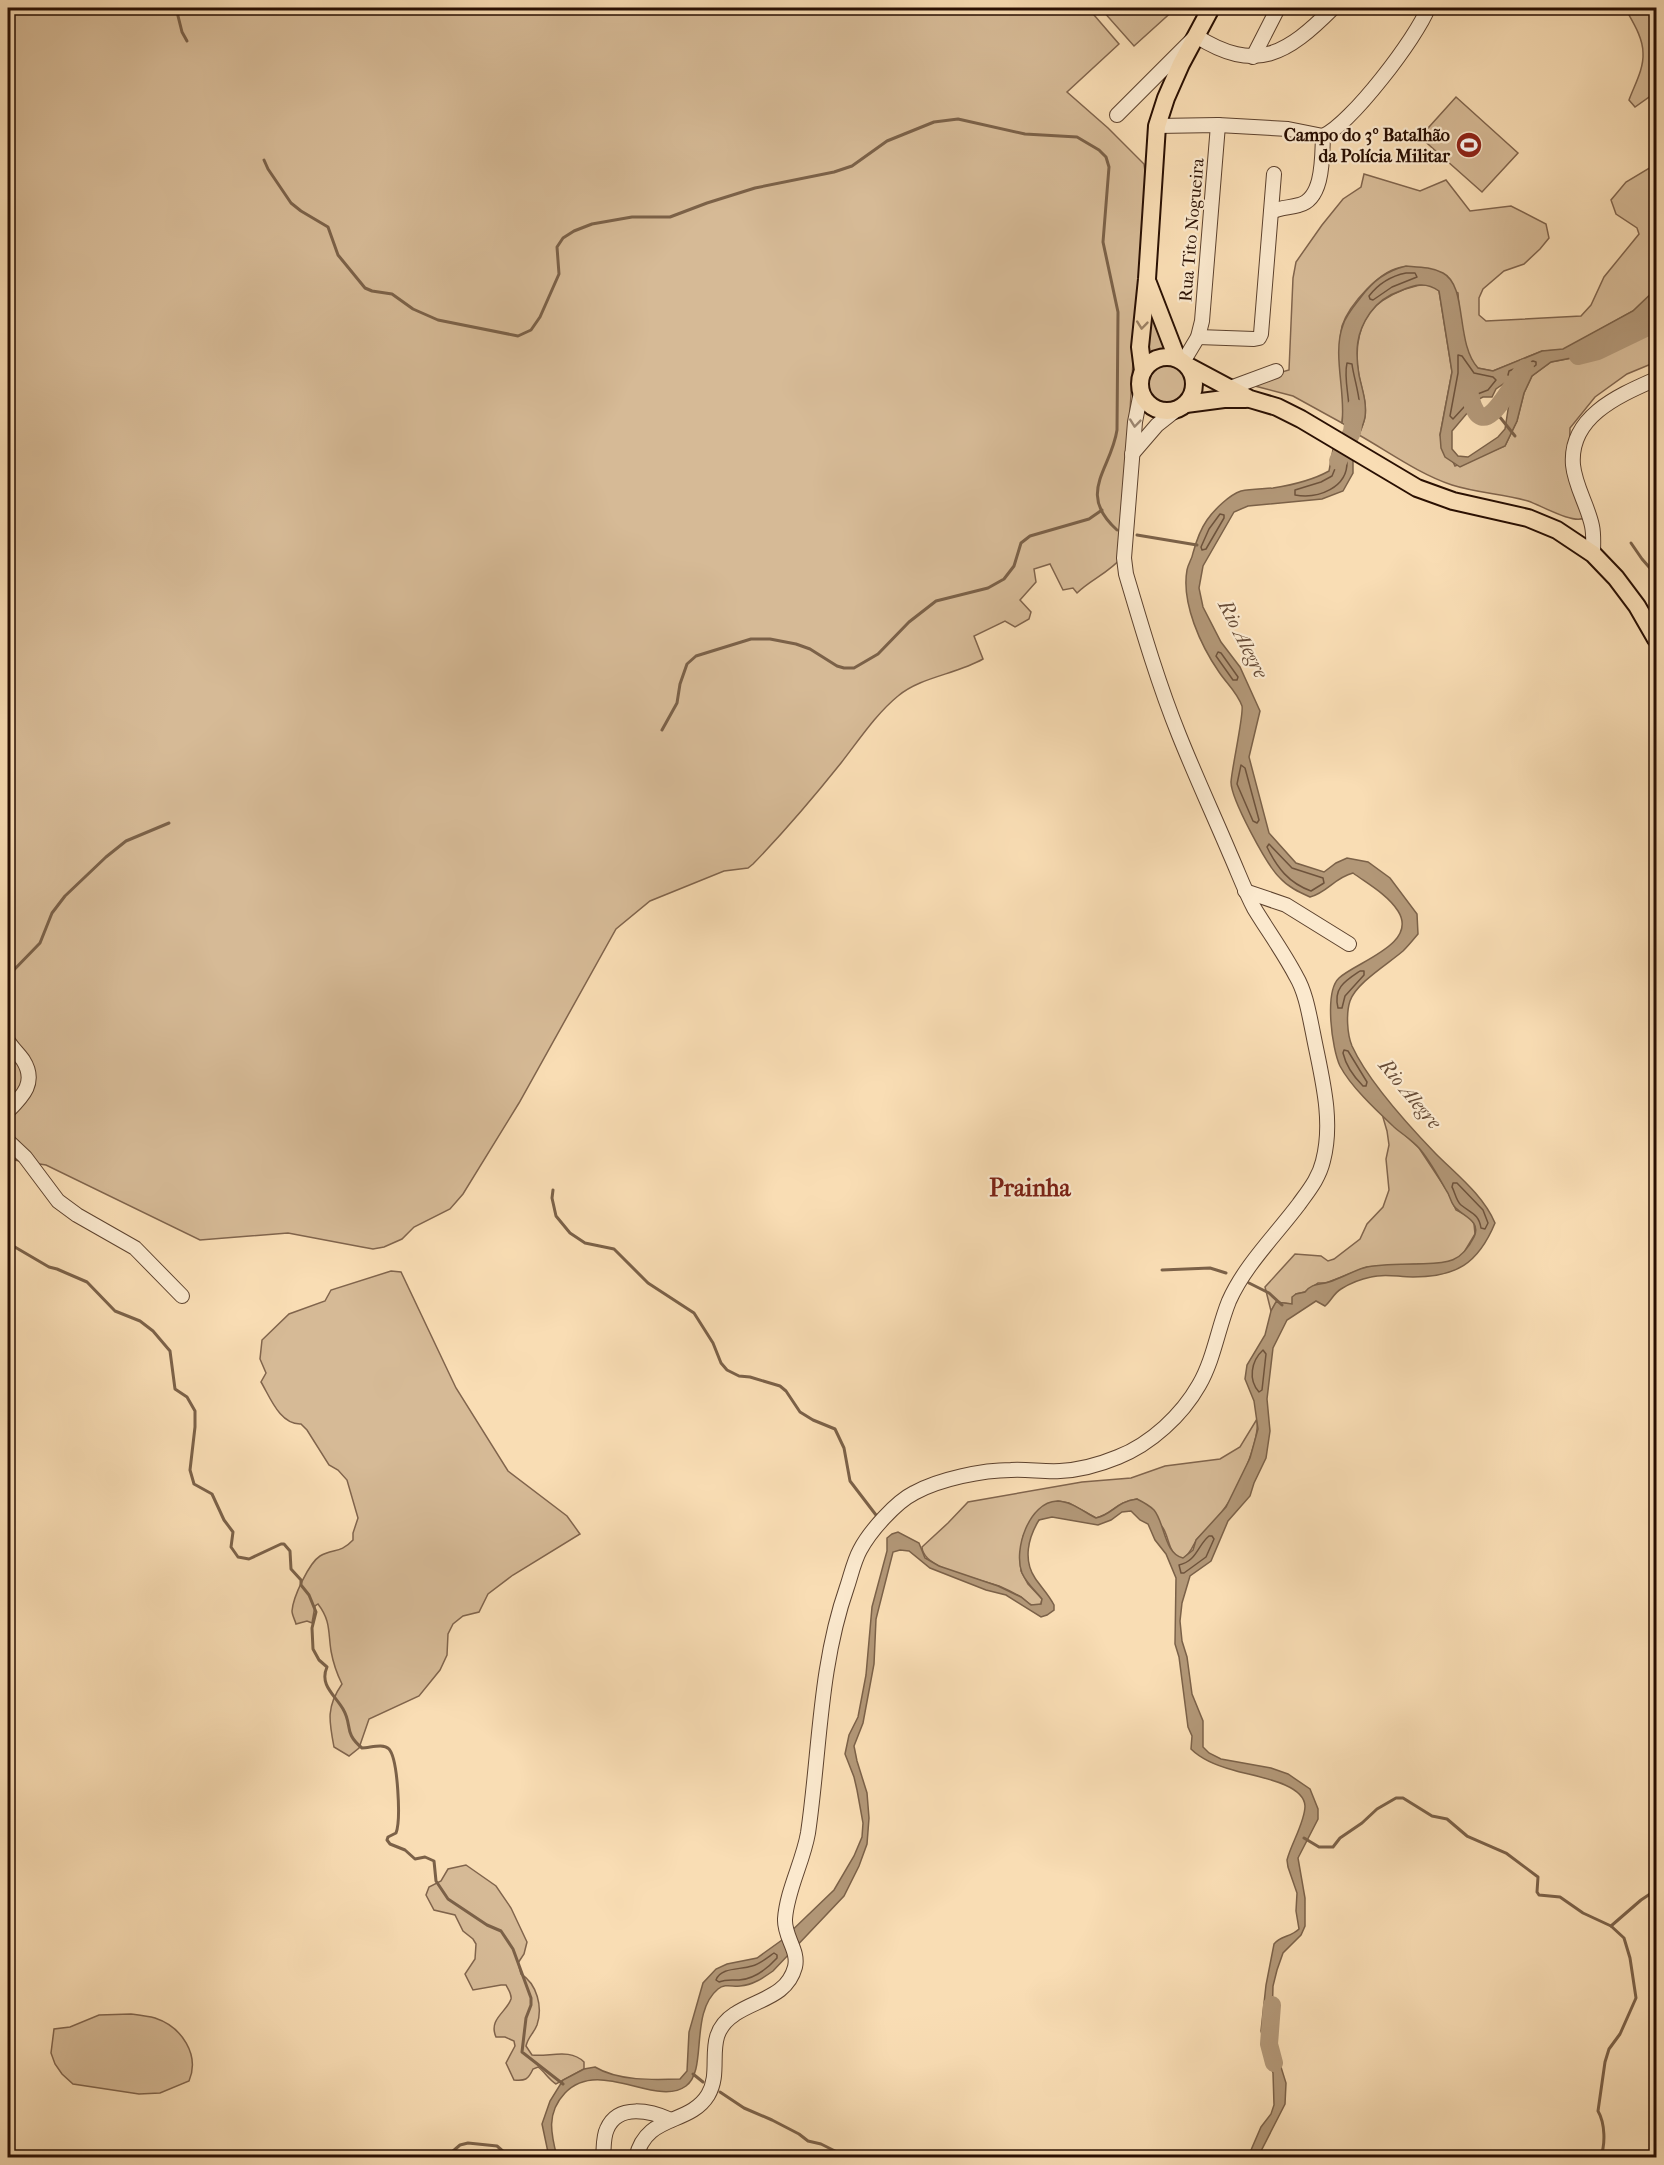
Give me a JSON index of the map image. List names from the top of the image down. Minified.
{"streets":{"street":["Rua Tito Nogueira"]},"districts":["Prainha"],"water":["Rio Alegre"],"places":{"sports":["Campo do 3º Batalhão da Polícia Militar"]}}
